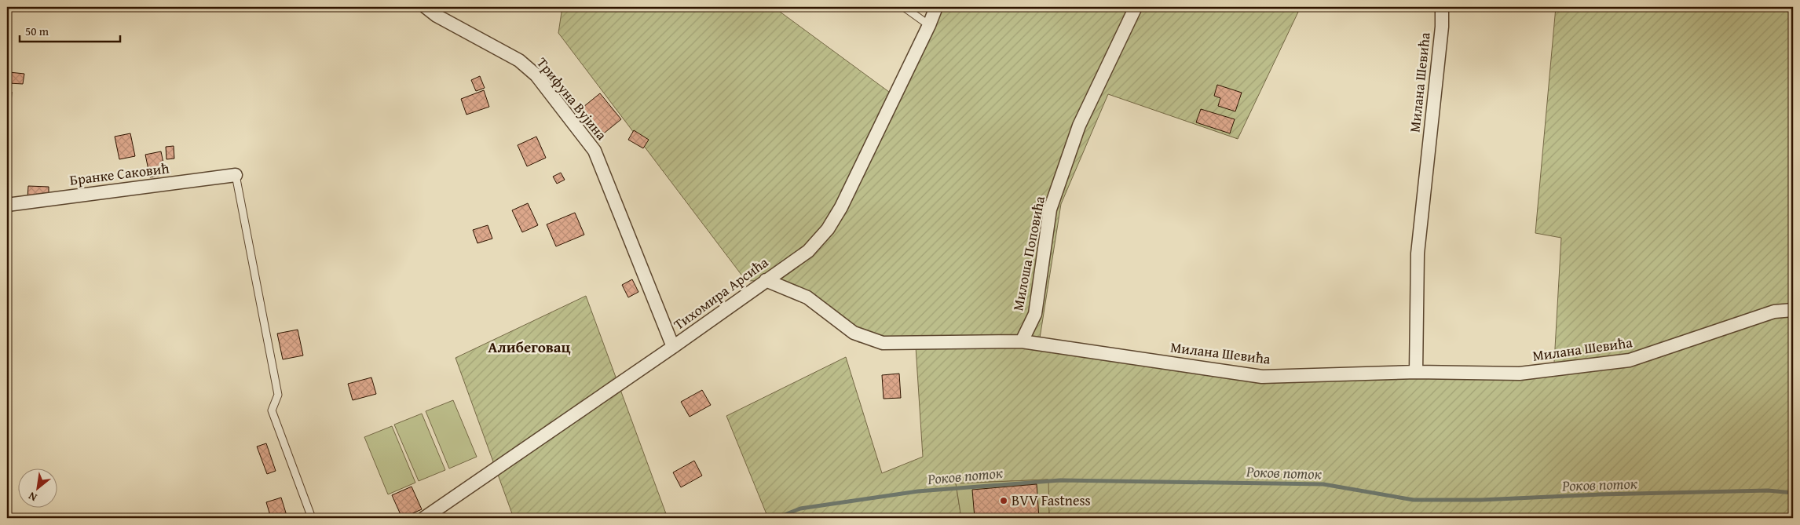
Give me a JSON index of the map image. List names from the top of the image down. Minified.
{"streets":{"street":["Милана Шевића","Трифуна Вујина","Бранке Саковић","Милоша Поповића","Тихомира Арсића"]},"crossings":[["Милана Шевића","Милоша Поповића"],["Трифуна Вујина","Тихомира Арсића"]],"districts":["Алибеговац"],"water":["Роков поток"],"places":["BVV Fastness"],"scale_bar":"50 m","north":"bottom left"}
